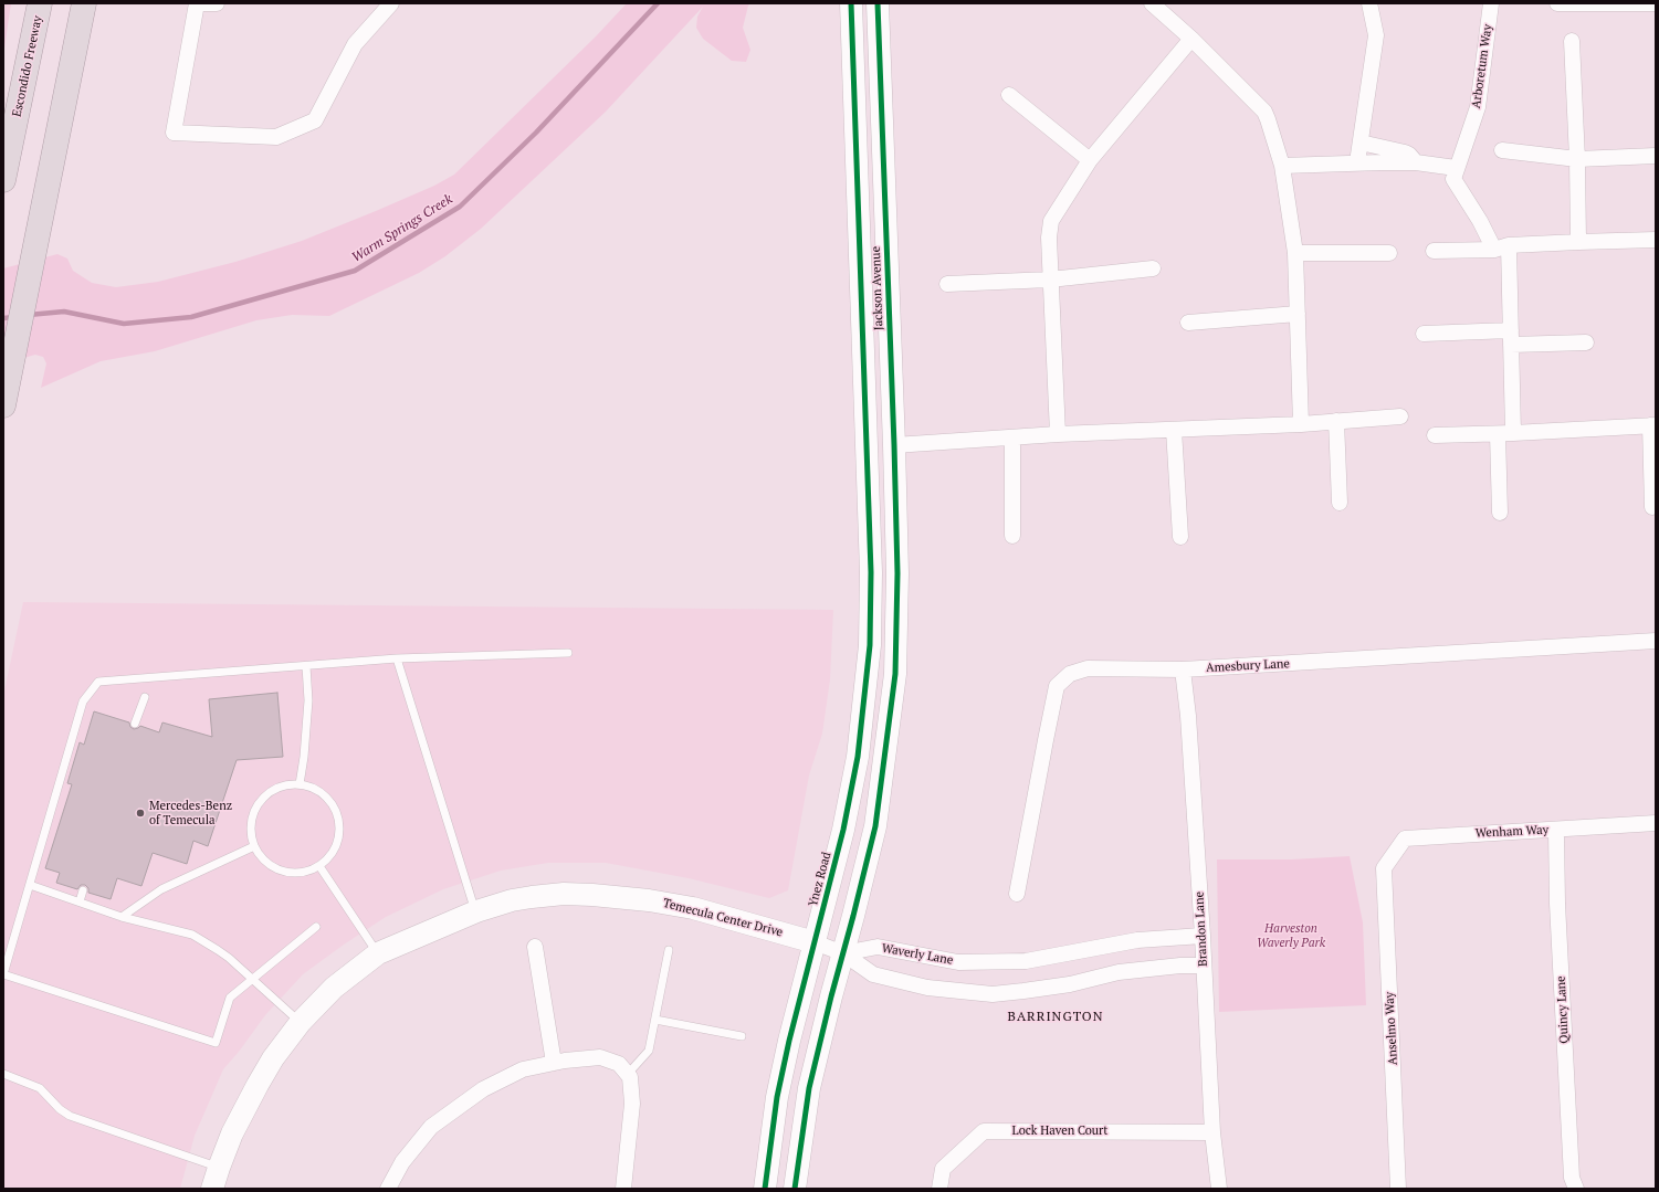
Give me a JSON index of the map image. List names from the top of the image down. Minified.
{"streets":{"highway":["Escondido Freeway"],"main road":["Jackson Avenue","Ynez Road","Temecula Center Drive"],"street":["Arboretum Way","Amesbury Lane","Wenham Way","Brandon Lane","Waverly Lane","Quincy Lane","Anselmo Way","Lock Haven Court"]},"crossings":[["Jackson Avenue","Ynez Road"],["Jackson Avenue","Waverly Lane"],["Amesbury Lane","Brandon Lane"],["Wenham Way","Quincy Lane"],["Wenham Way","Anselmo Way"],["Ynez Road","Temecula Center Drive"],["Brandon Lane","Waverly Lane"],["Brandon Lane","Lock Haven Court"]],"districts":["BARRINGTON"],"water":["Warm Springs Creek"],"parks":["Harveston Waverly Park"],"places":["Mercedes-Benz of Temecula"]}
